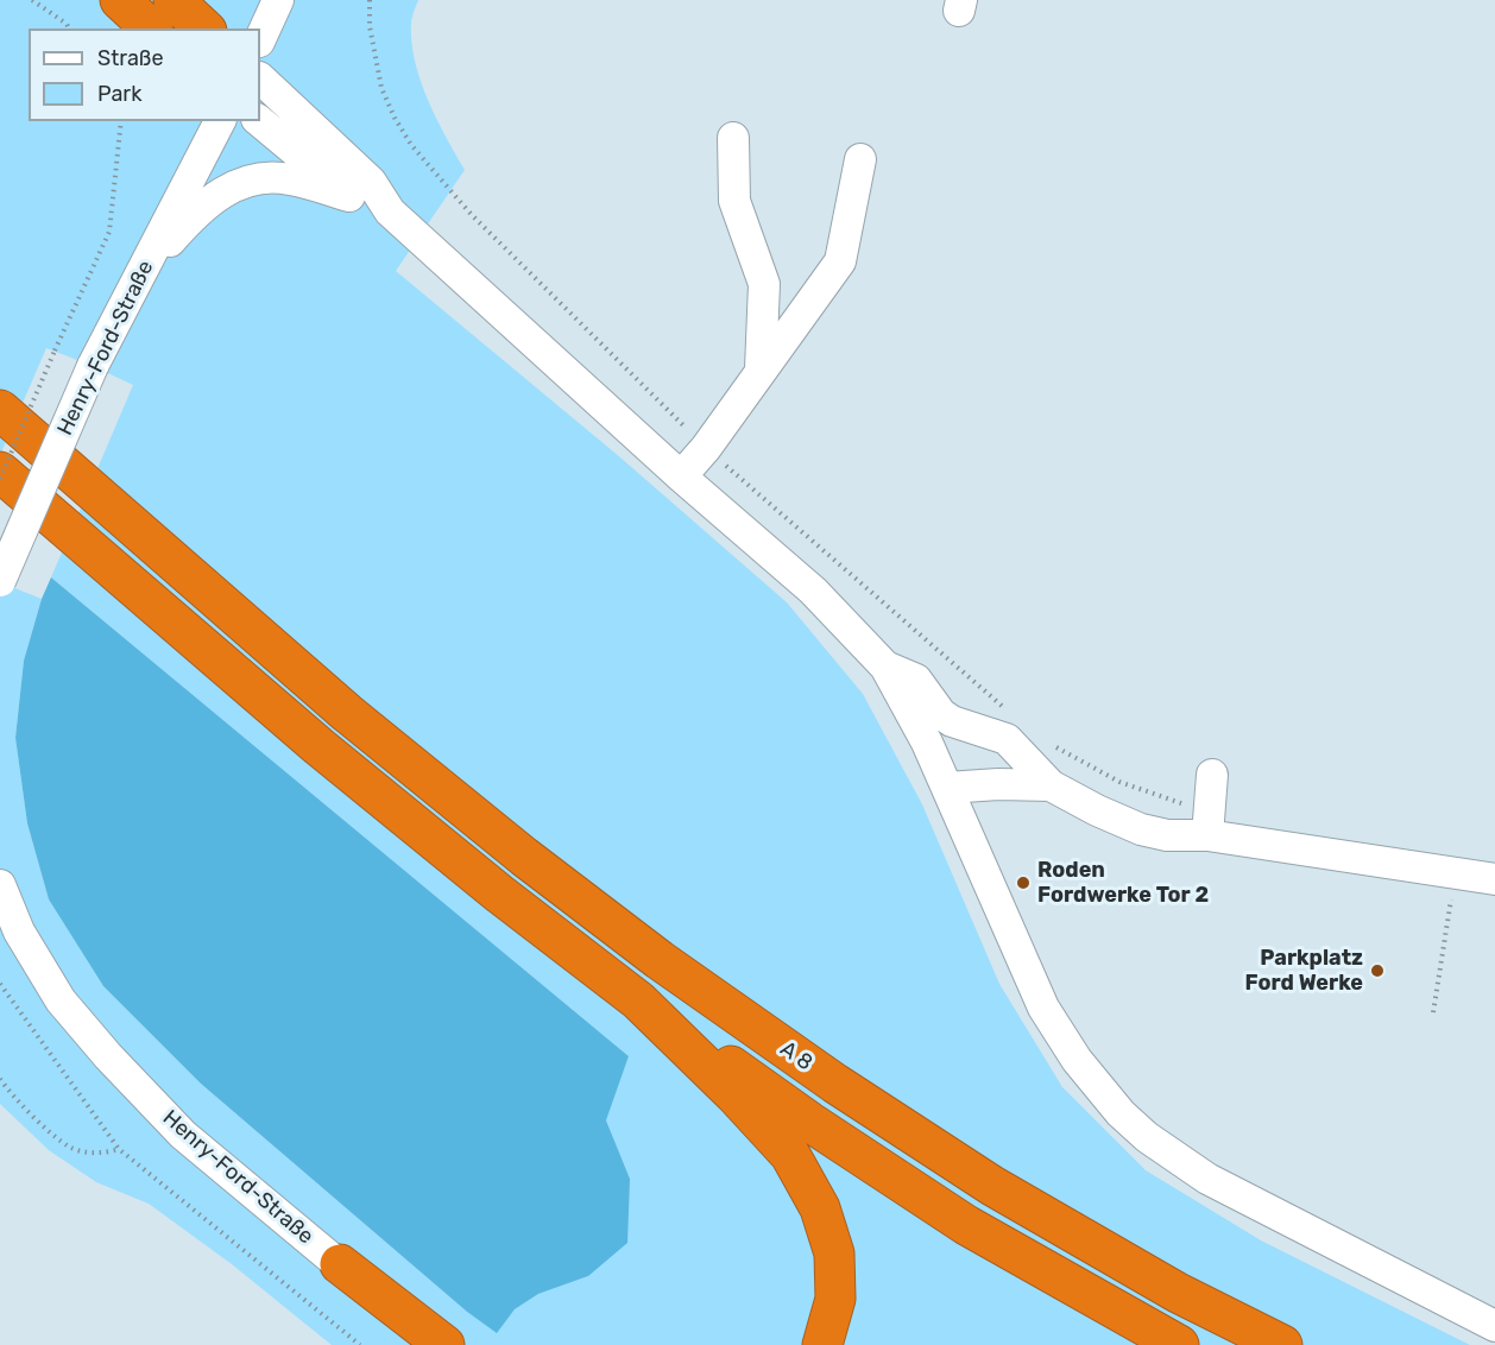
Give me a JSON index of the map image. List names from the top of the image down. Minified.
{"streets":{"highway":["A 8"],"street":["Henry-Ford-Straße"]},"places":["Roden Fordwerke Tor 2","Parkplatz Ford Werke"],"legend":["Straße","Park"]}
